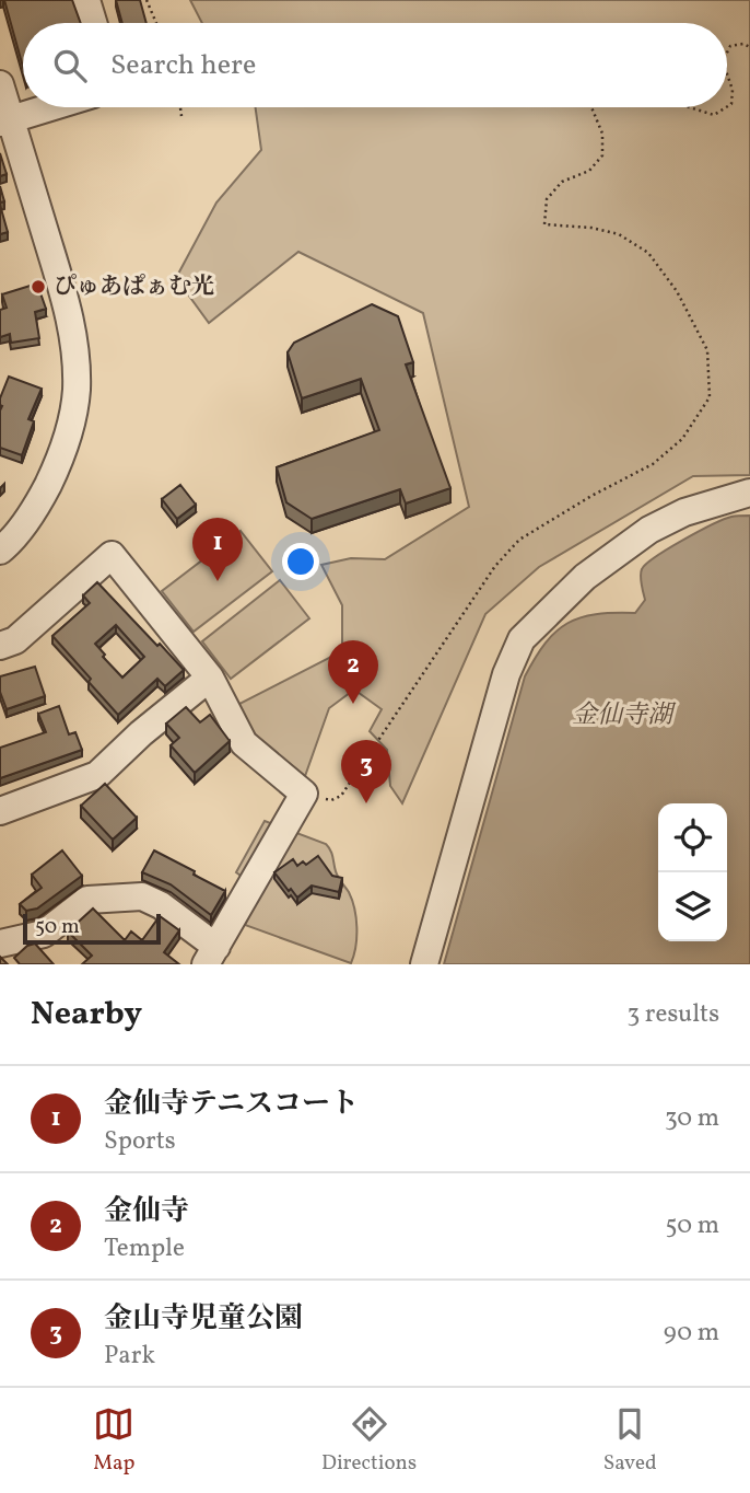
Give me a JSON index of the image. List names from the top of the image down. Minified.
{"water":["金仙寺湖"],"places":["ぴゅあぱぁむ光"],"scale_bar":"50 m","page":{"search":"Search here","pins":["1","2","3"],"scale":"50 m","heading":["Nearby","3 results"],"list":[{"mark":"1","name":"金仙寺テニスコート","note":"Sports","value":"30 m"},{"mark":"2","name":"金仙寺","note":"Temple","value":"50 m"},{"mark":"3","name":"金山寺児童公園","note":"Park","value":"90 m"}],"nav":["Map","Directions","Saved"]}}
